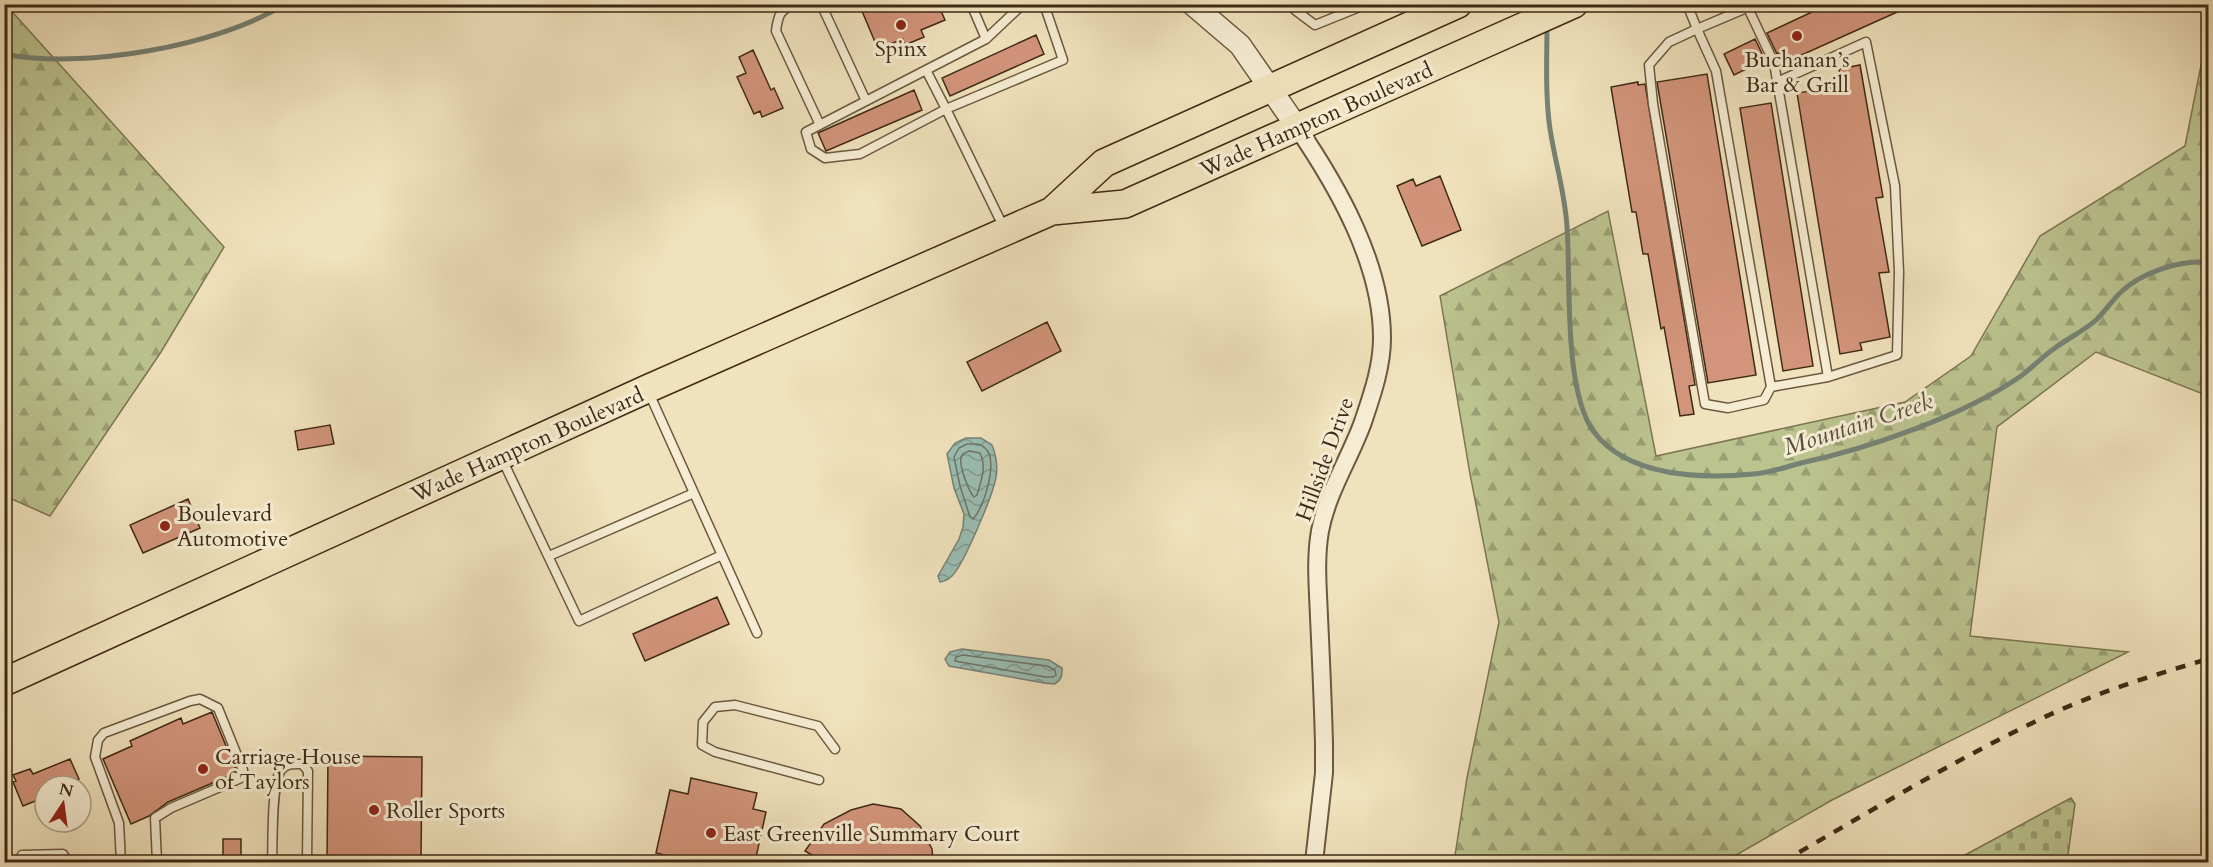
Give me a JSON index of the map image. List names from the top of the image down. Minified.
{"streets":{"main road":["Wade Hampton Boulevard"],"street":["Hillside Drive"]},"crossings":[["Wade Hampton Boulevard","Hillside Drive"]],"water":["Mountain Creek"],"places":["Spinx","Buchanan’s Bar & Grill","Boulevard Automotive","Carriage House of Taylors","Roller Sports","East Greenville Summary Court"],"north":"top"}
